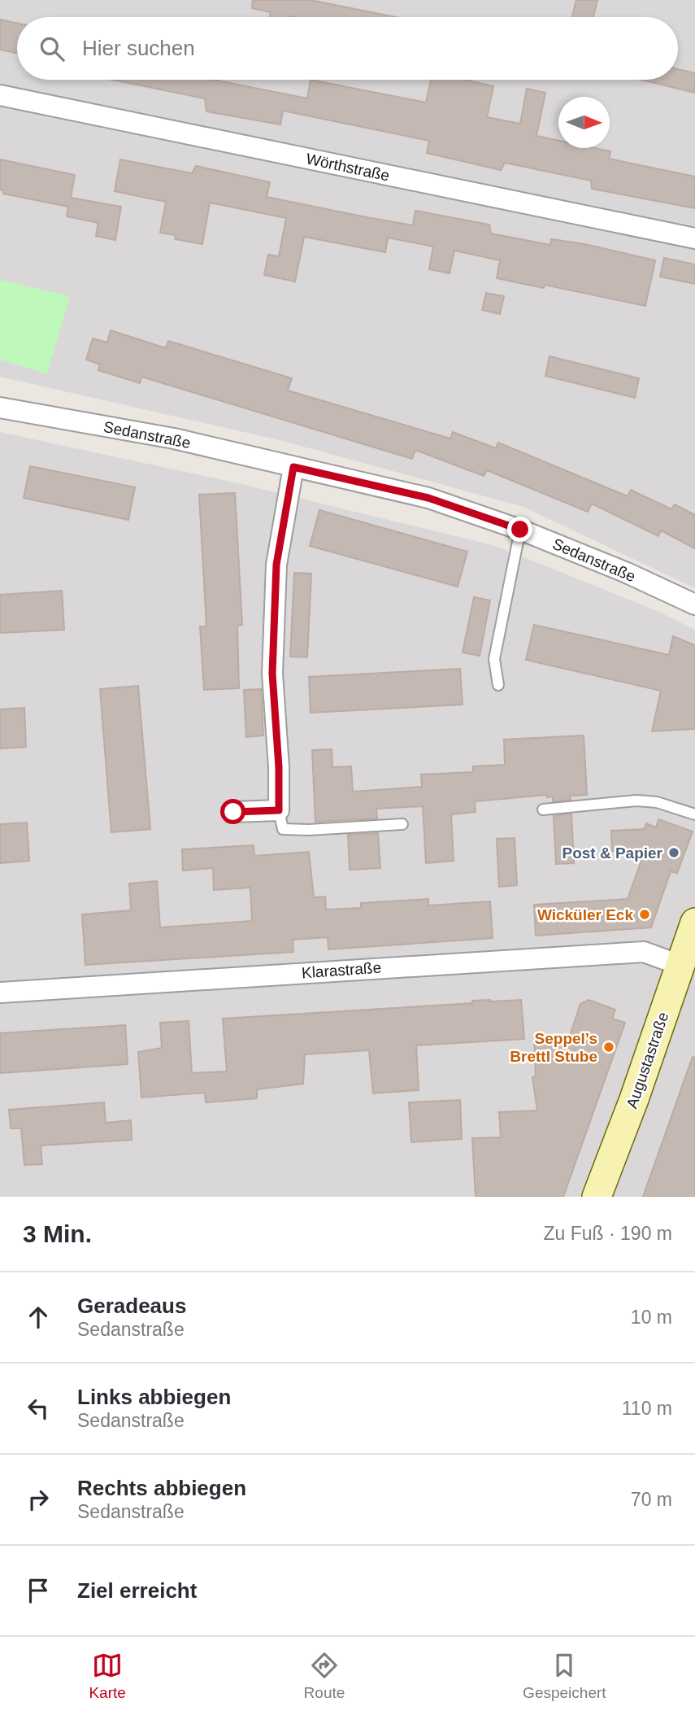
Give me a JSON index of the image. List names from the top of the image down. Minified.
{"streets":{"main road":["Augustastraße"],"street":["Wörthstraße","Sedanstraße","Klarastraße"]},"crossings":[["Klarastraße","Augustastraße"]],"places":["Post & Papier","Wicküler Eck","Seppel’s Brettl Stube"],"north":"right","page":{"search":"Hier suchen","heading":["3 Min.","Zu Fuß · 190 m"],"list":[["Geradeaus","Sedanstraße","10 m"],["Links abbiegen","Sedanstraße","110 m"],["Rechts abbiegen","Sedanstraße","70 m"],"Ziel erreicht"],"nav":["Karte","Route","Gespeichert"]}}
